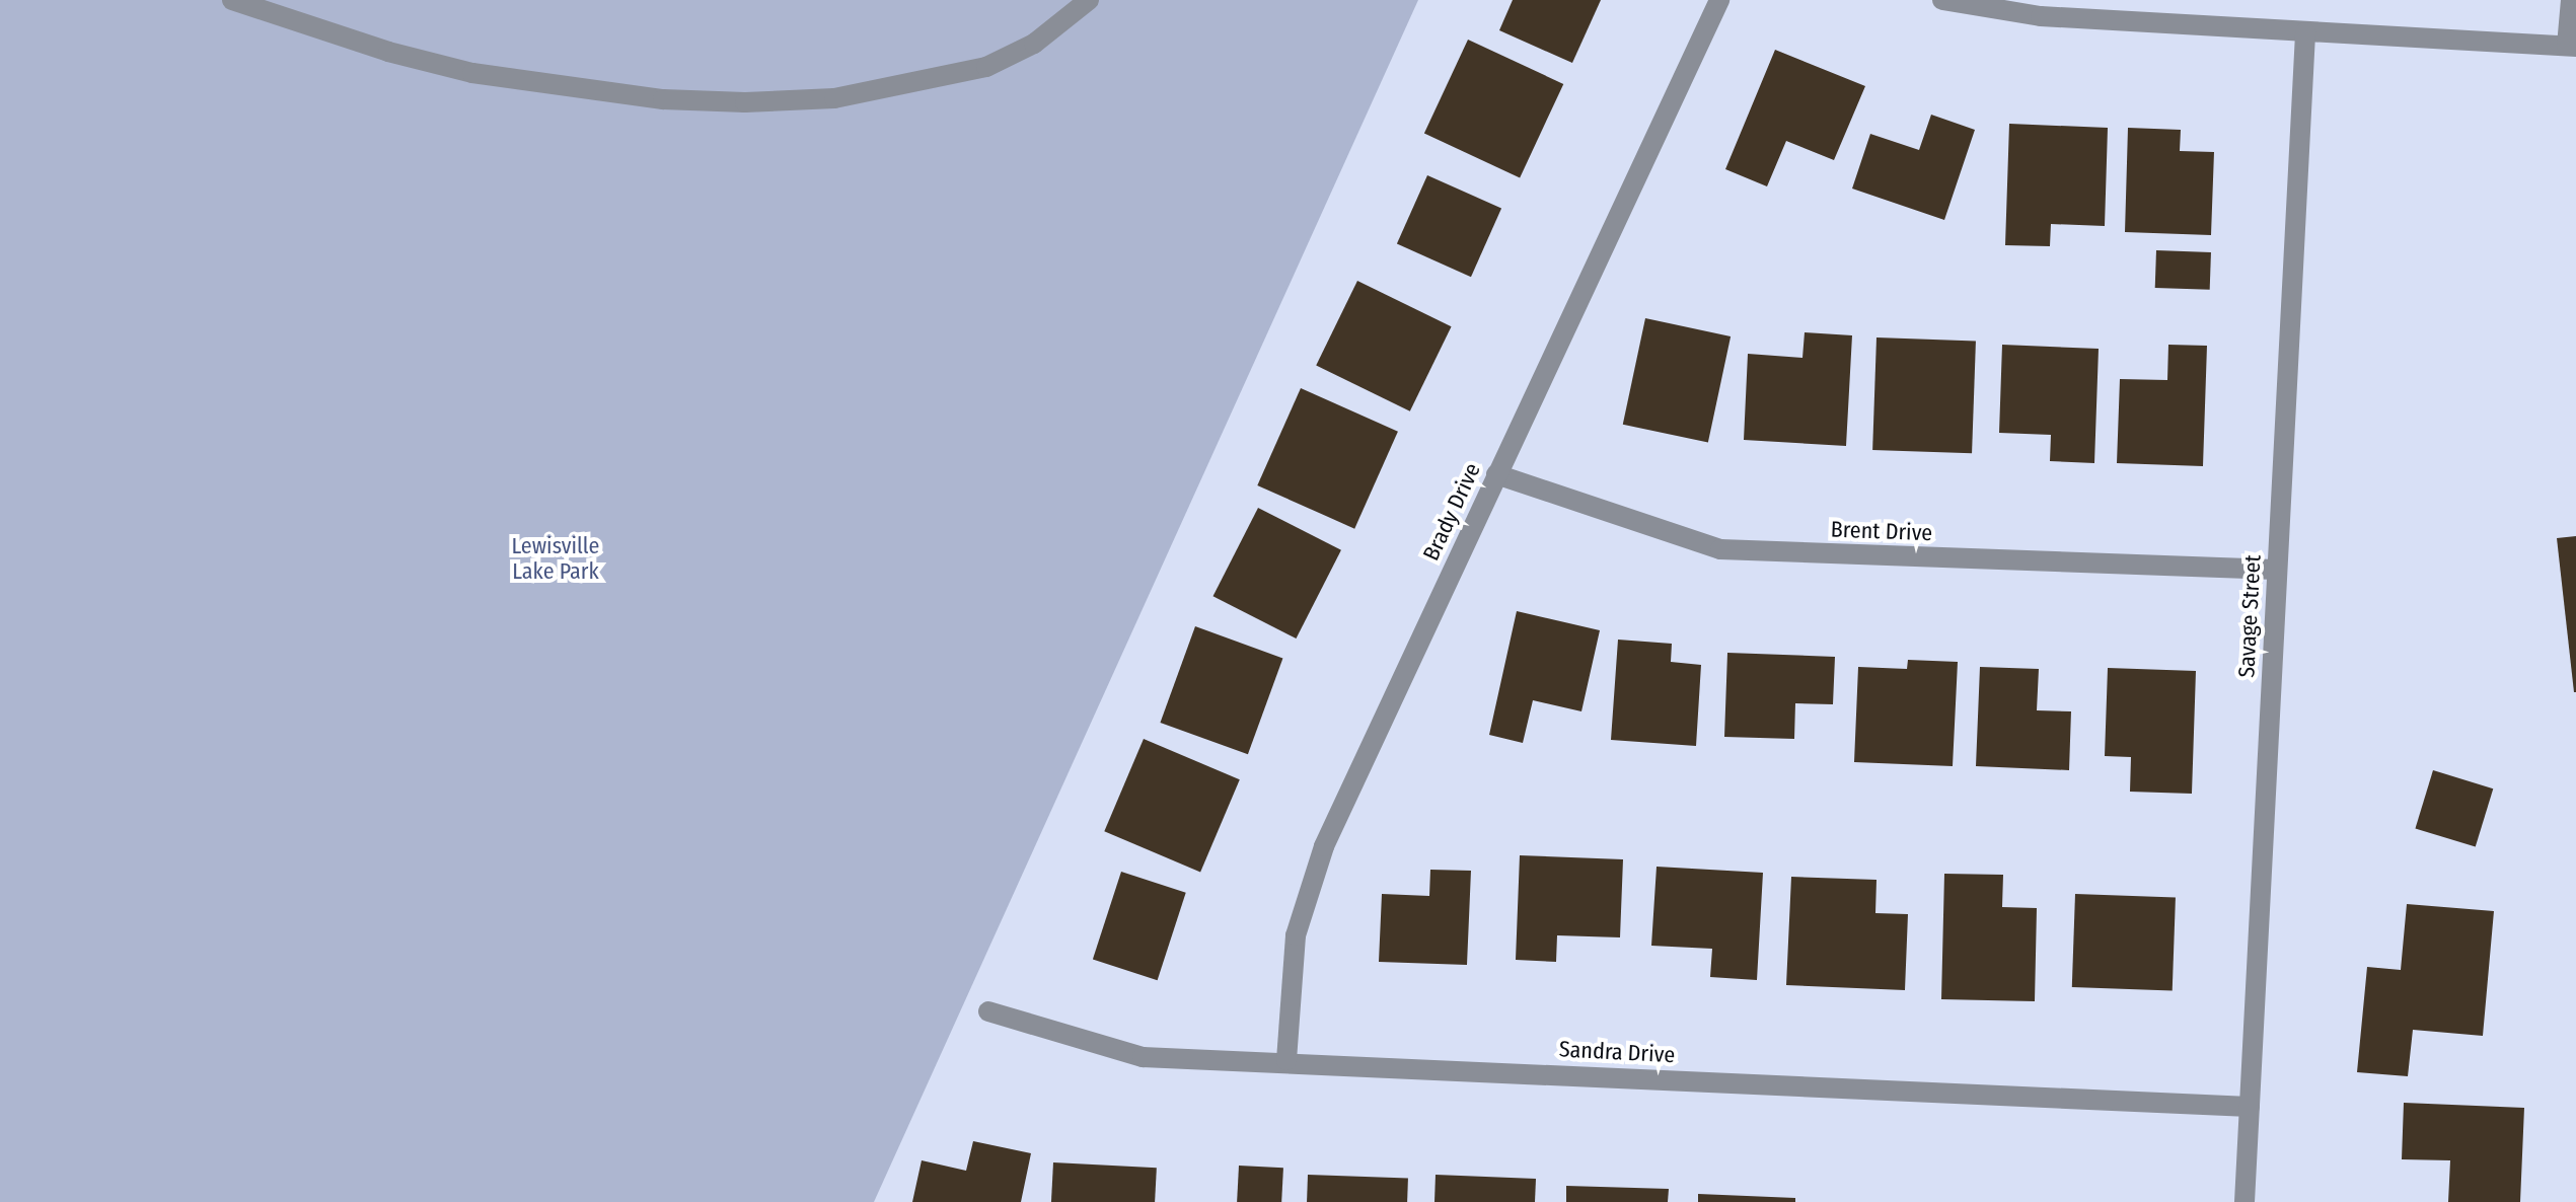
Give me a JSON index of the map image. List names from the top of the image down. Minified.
{"streets":{"street":["Brady Drive","Brent Drive","Savage Street","Sandra Drive"]},"crossings":[["Brady Drive","Brent Drive"],["Brady Drive","Sandra Drive"],["Brent Drive","Savage Street"],["Savage Street","Sandra Drive"]],"parks":["Lewisville Lake Park"]}
